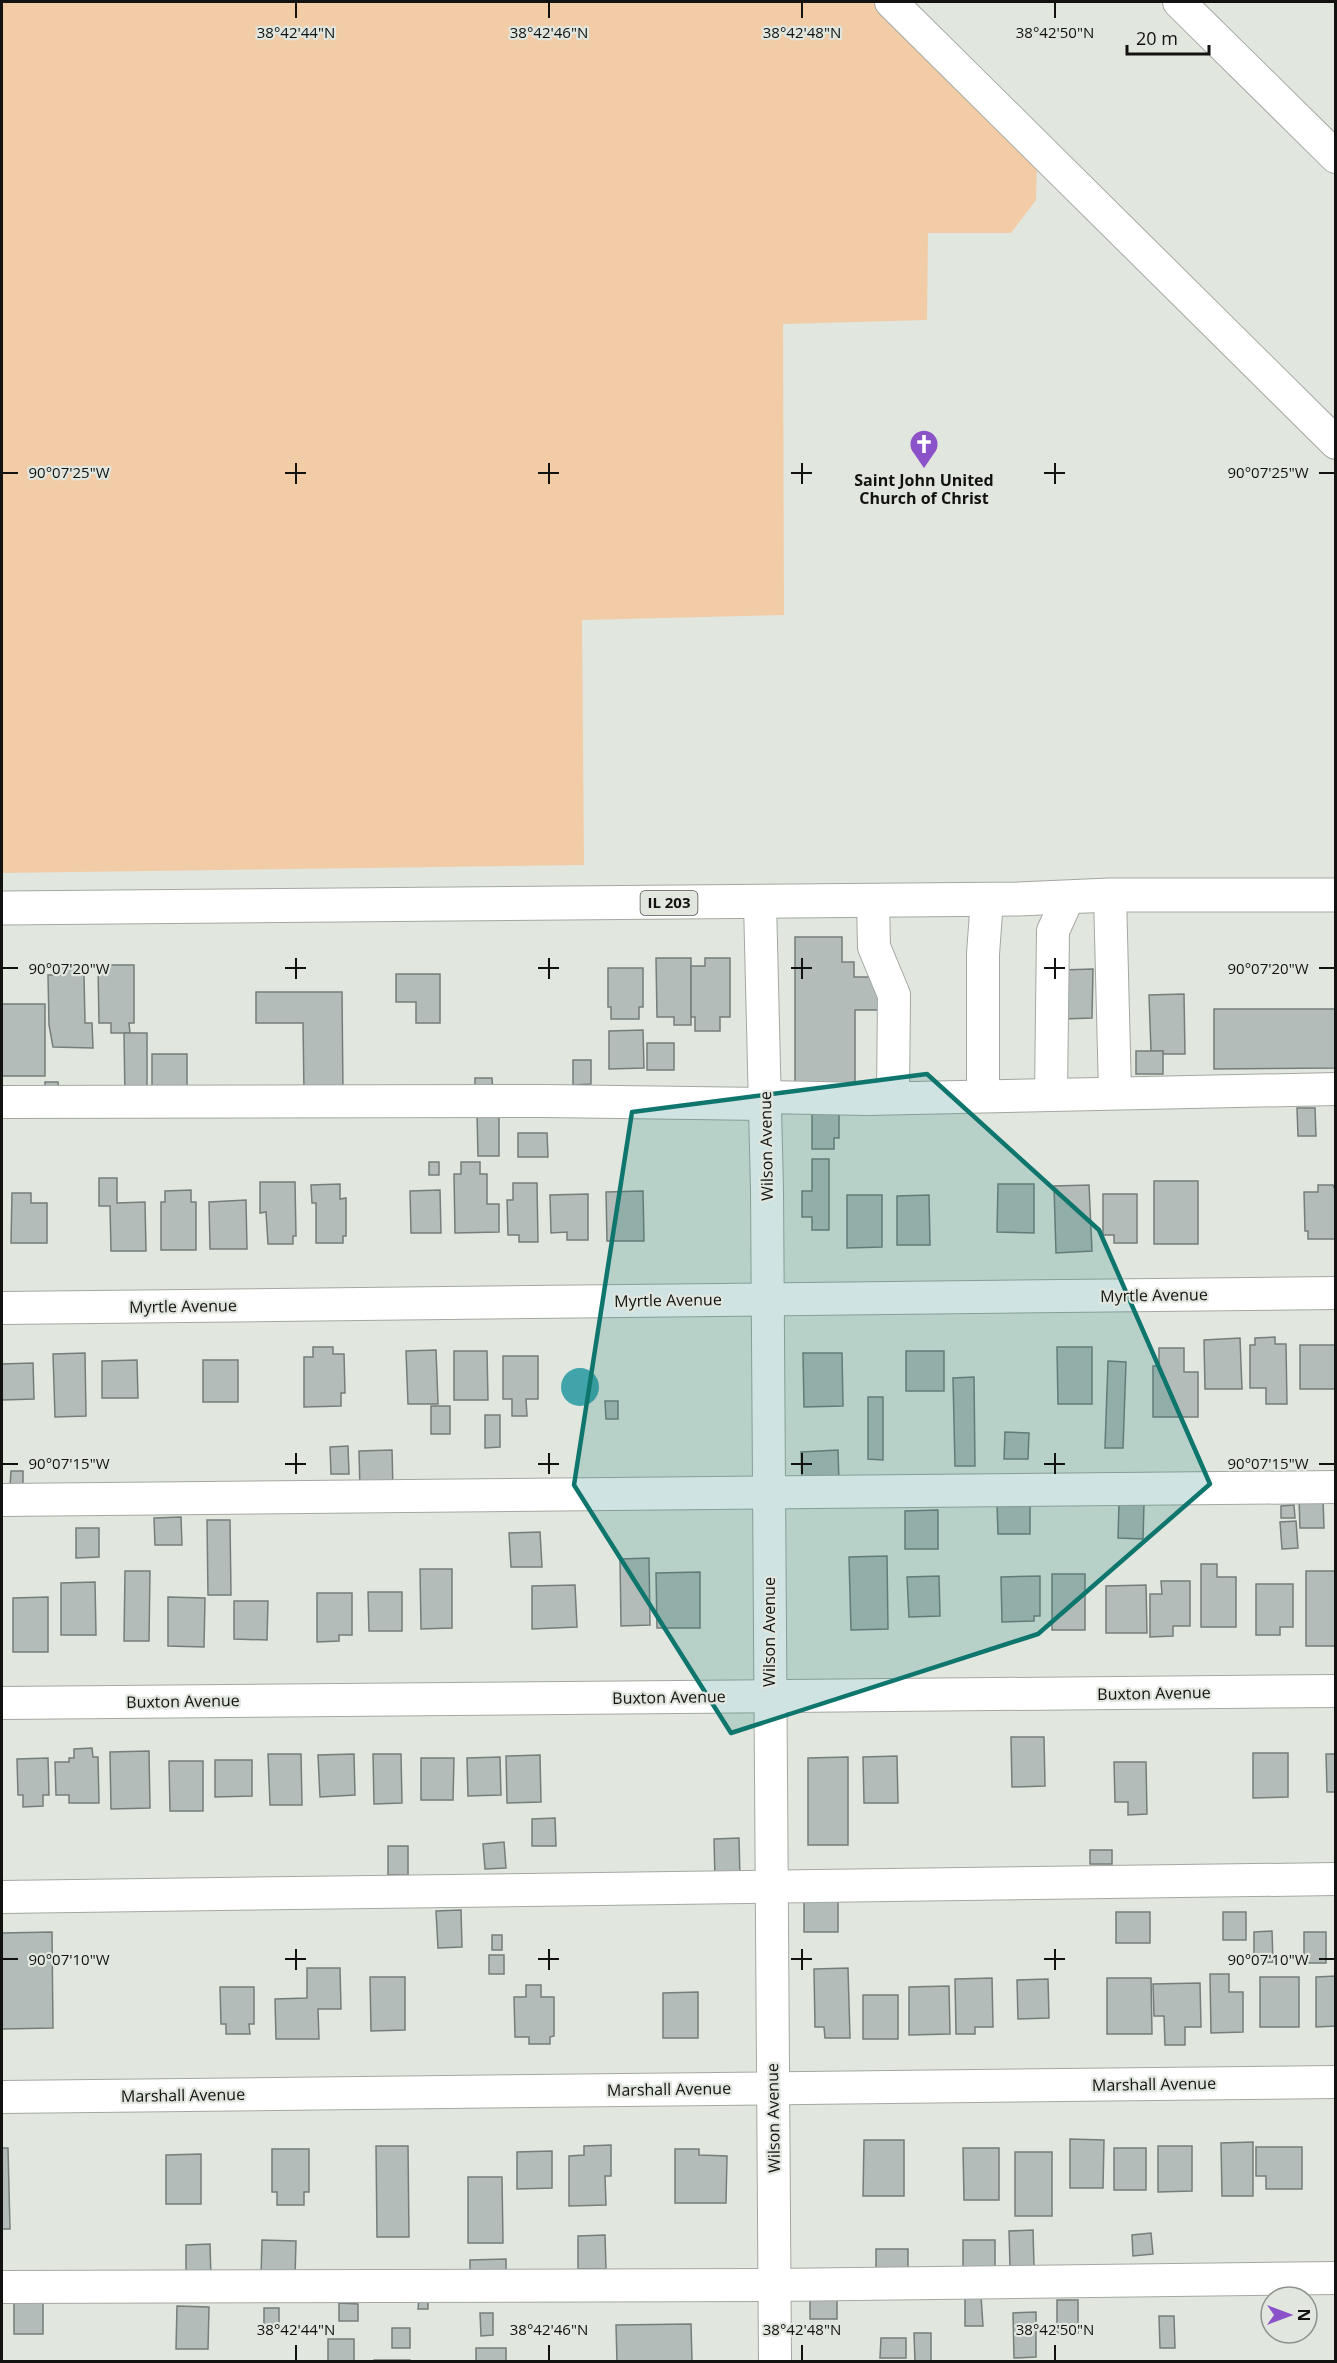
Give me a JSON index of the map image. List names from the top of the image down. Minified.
{"streets":{"main road":["IL 203"],"street":["Wilson Avenue","Myrtle Avenue","Buxton Avenue","Marshall Avenue"]},"crossings":[["IL 203","Wilson Avenue"],["Wilson Avenue","Myrtle Avenue"],["Wilson Avenue","Buxton Avenue"],["Wilson Avenue","Marshall Avenue"]],"places":{"church":["Saint John United Church of Christ"]},"scale_bar":"20 m","north":"right","coordinates":["38°42'44\"N","38°42'46\"N","38°42'48\"N","38°42'50\"N","90°07'25\"W","90°07'20\"W","90°07'15\"W","90°07'10\"W"]}
